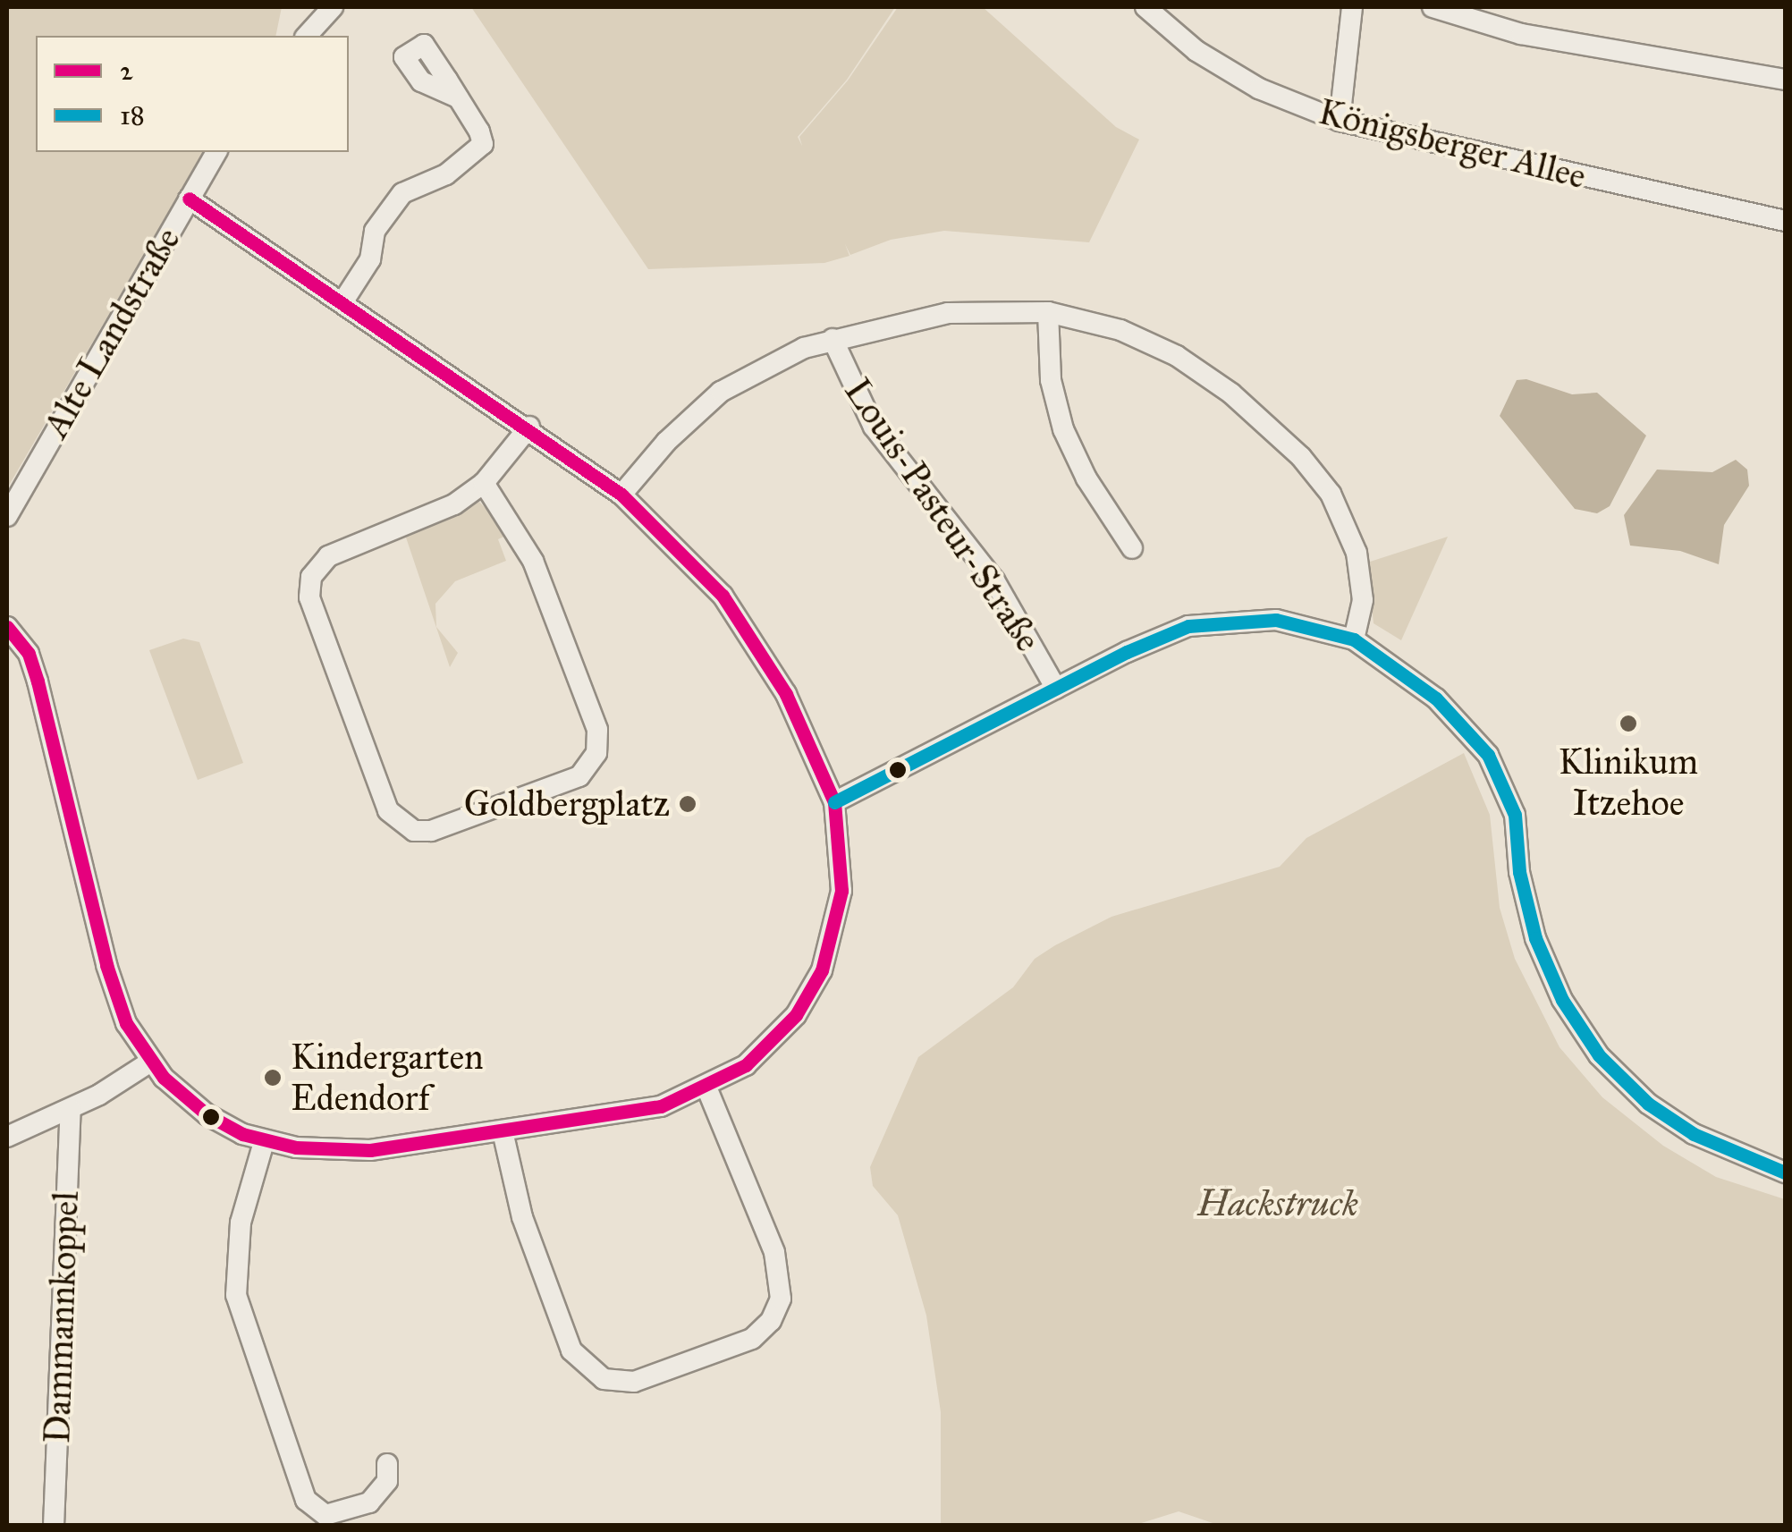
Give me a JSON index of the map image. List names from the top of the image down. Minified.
{"streets":{"street":["Königsberger Allee","Alte Landstraße","Louis-Pasteur-Straße","Dammannkoppel"]},"parks":["Hackstruck"],"places":["Klinikum Itzehoe","Goldbergplatz","Kindergarten Edendorf"],"lines":["transit line 2","transit line 18"],"legend":["2","18"]}
